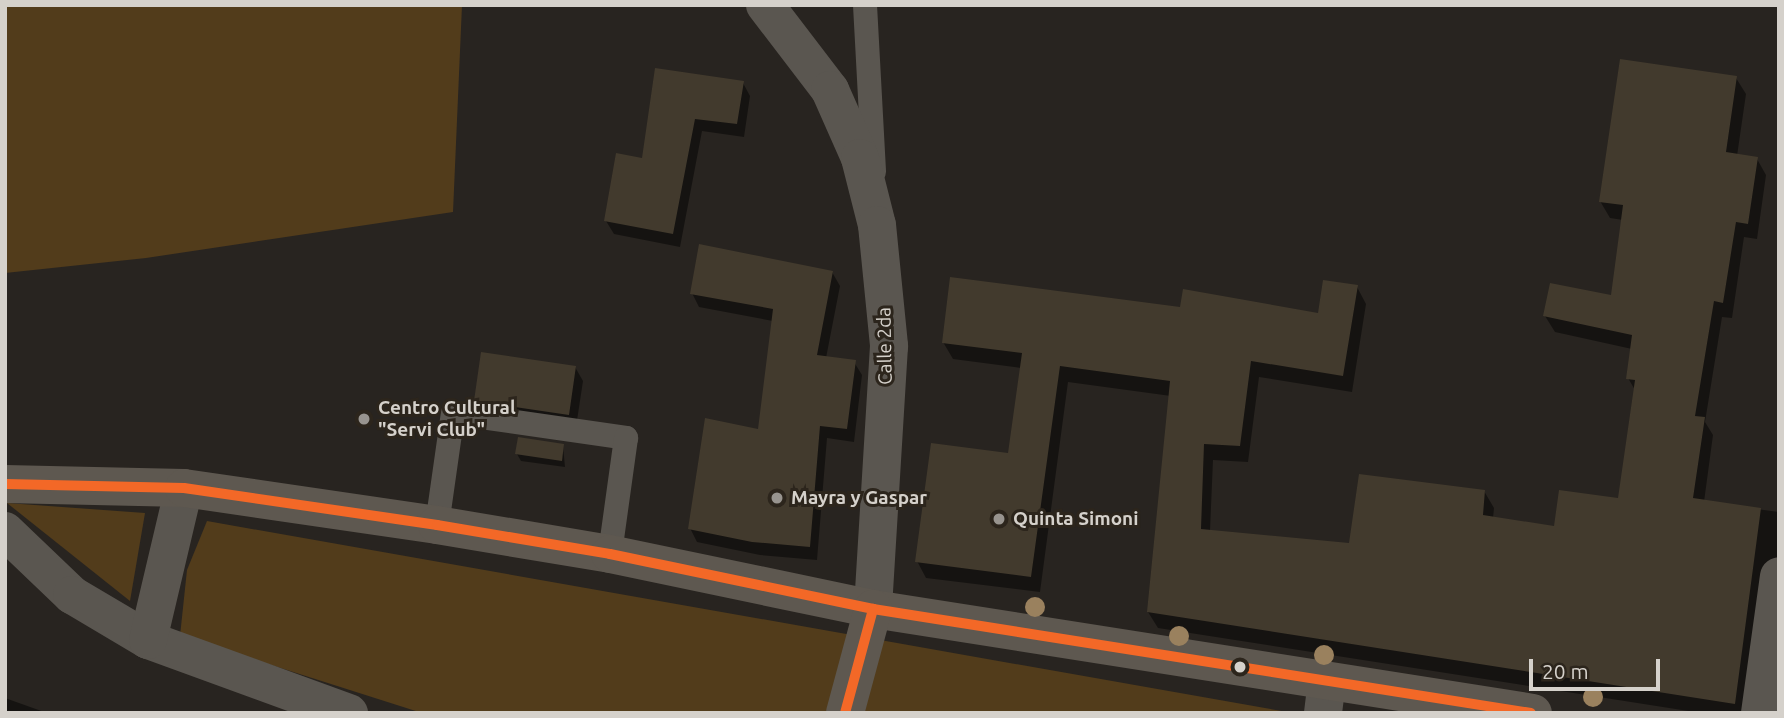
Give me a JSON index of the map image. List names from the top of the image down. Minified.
{"streets":{"main road":["Calle 2da"]},"places":["Centro Cultural \"Servi Club\"","Mayra y Gaspar","Quinta Simoni"],"scale_bar":"20 m"}
